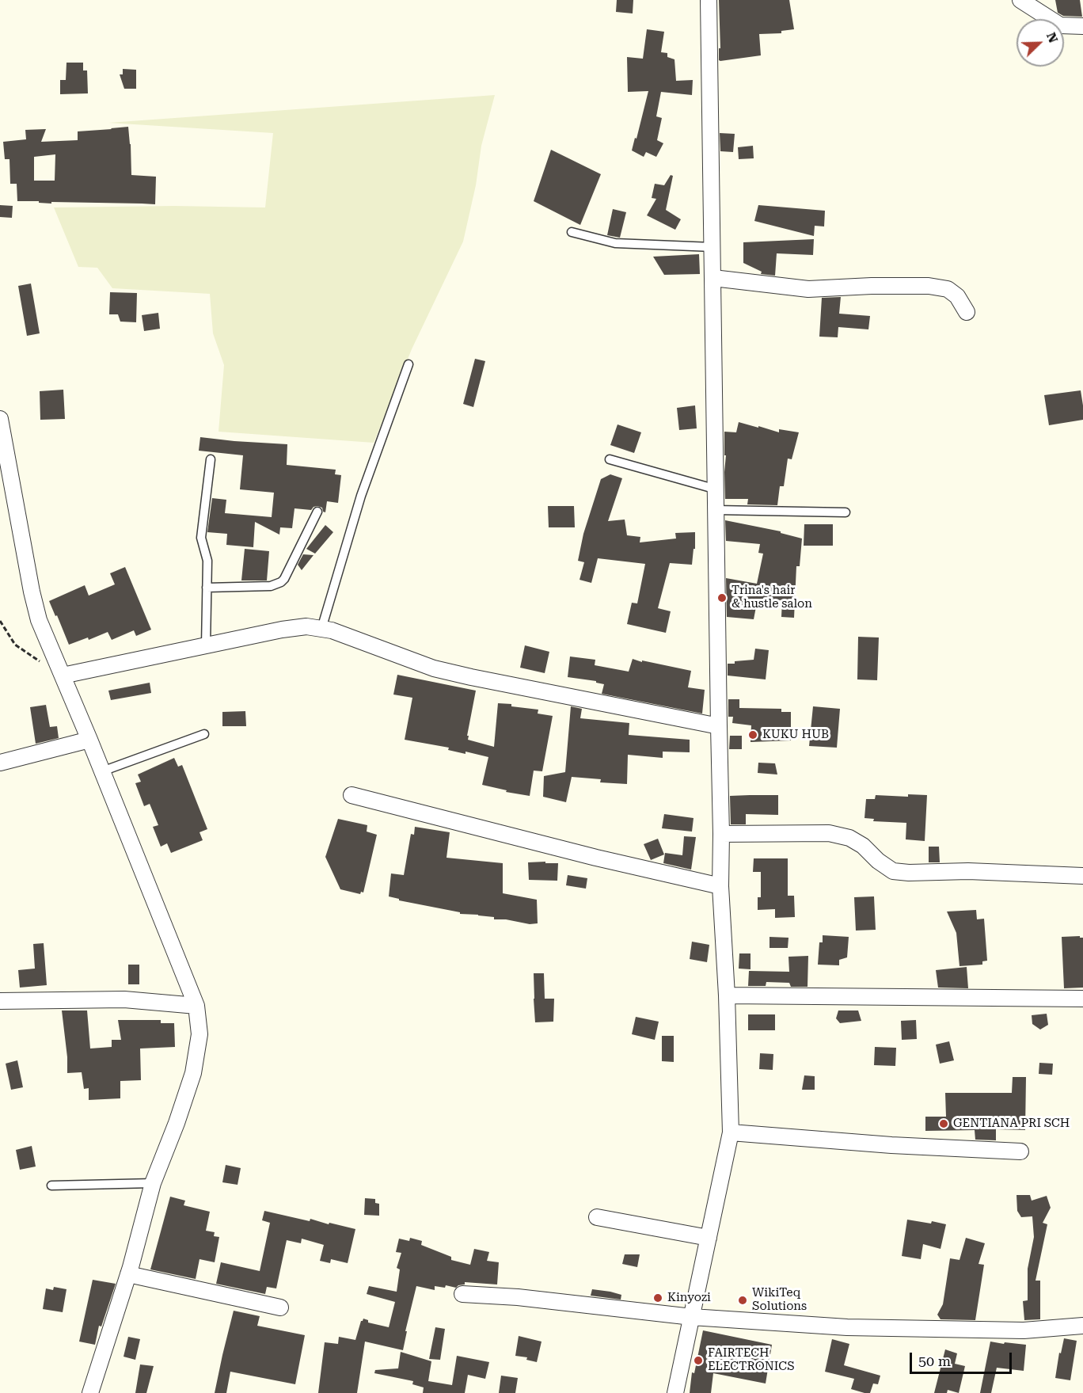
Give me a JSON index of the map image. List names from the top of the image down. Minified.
{"places":["Trina's hair & hustle salon","KUKU HUB","GENTIANA PRI SCH","Kinyozi","WikiTeq Solutions","FAIRTECH ELECTRONICS"],"scale_bar":"50 m","north":"top right"}
